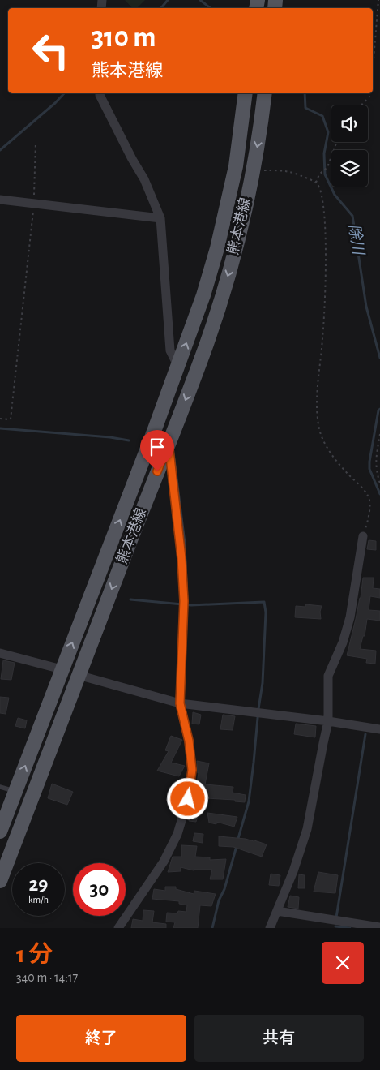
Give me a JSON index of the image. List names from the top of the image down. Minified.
{"streets":{"main road":["熊本港線"]},"water":["除川"],"page":{"turn":["310 m","熊本港線"],"speed":"29 km/h","limit":"30","heading":["1 分","340 m · 14:17"],"buttons":["終了","共有"]}}
